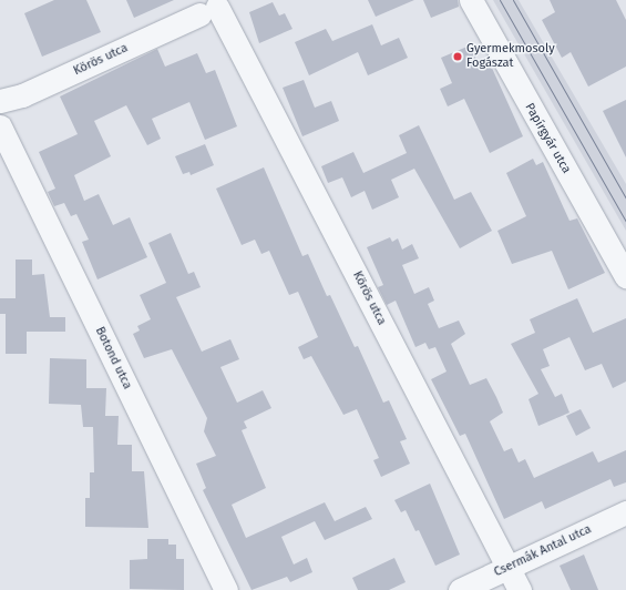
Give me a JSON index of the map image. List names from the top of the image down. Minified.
{"streets":{"street":["Körös utca","Papírgyár utca","Botond utca","Csermák Antal utca"]},"crossings":[["Körös utca","Csermák Antal utca"]],"places":["Gyermekmosoly Fogászat"]}
